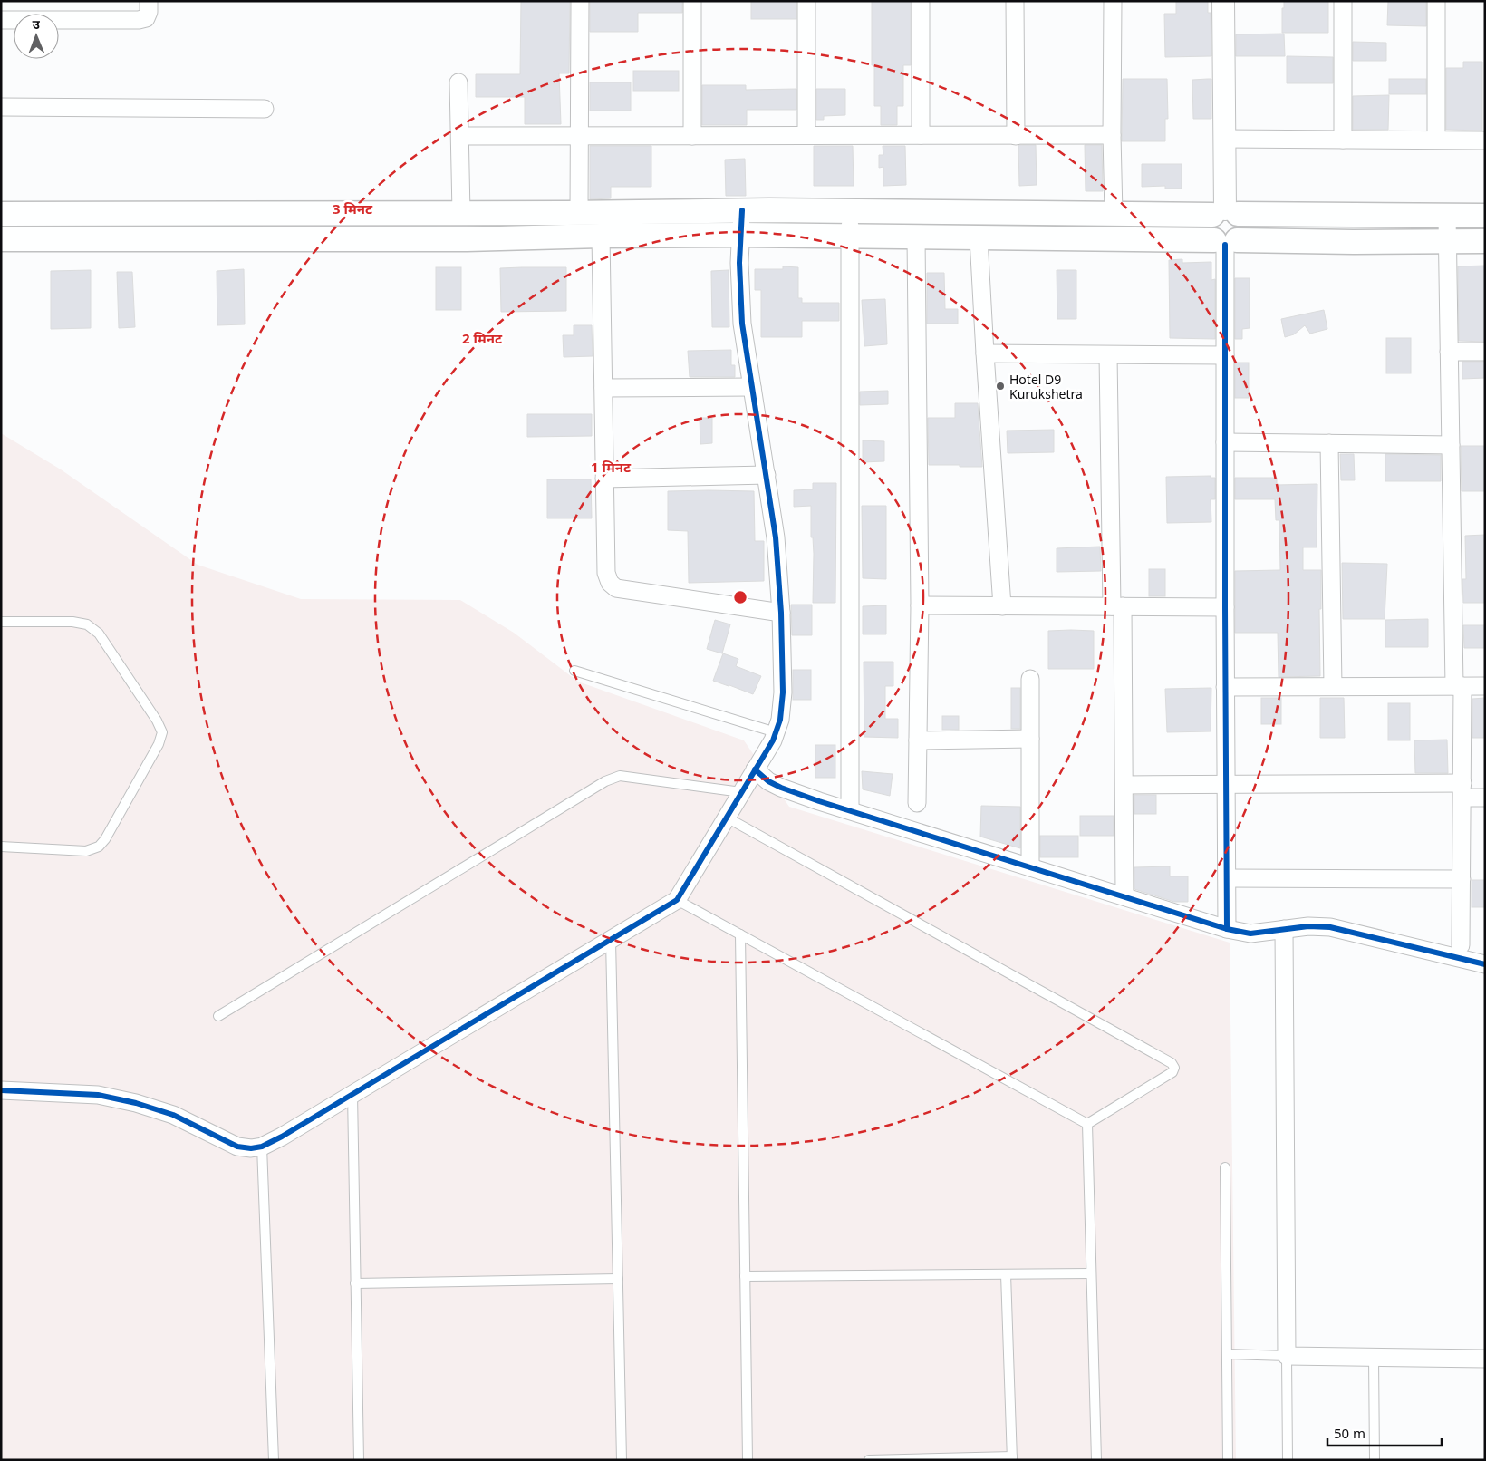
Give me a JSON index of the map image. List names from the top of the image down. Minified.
{"places":["Hotel D9 Kurukshetra"],"scale_bar":"50 m","north":"top","rings":["3 मिनट","2 मिनट","1 मिनट"]}
